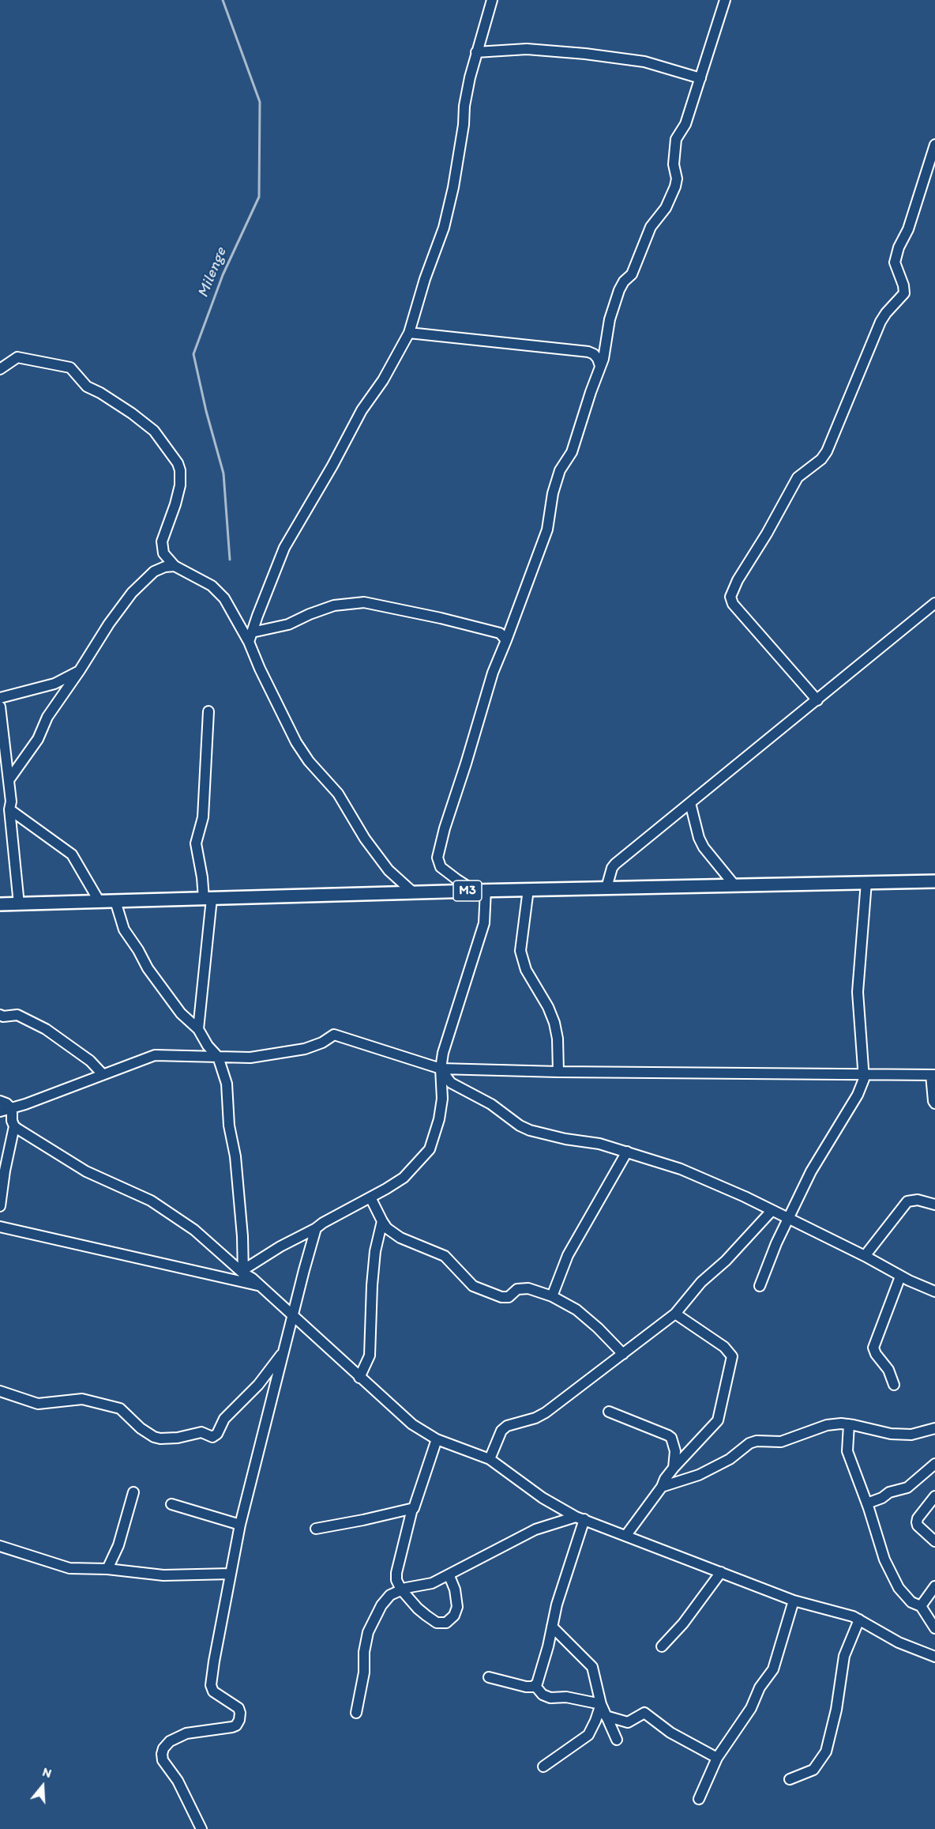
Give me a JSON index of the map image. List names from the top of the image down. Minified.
{"streets":{"main road":["M3"]},"water":["Milenge"],"north":"top"}
